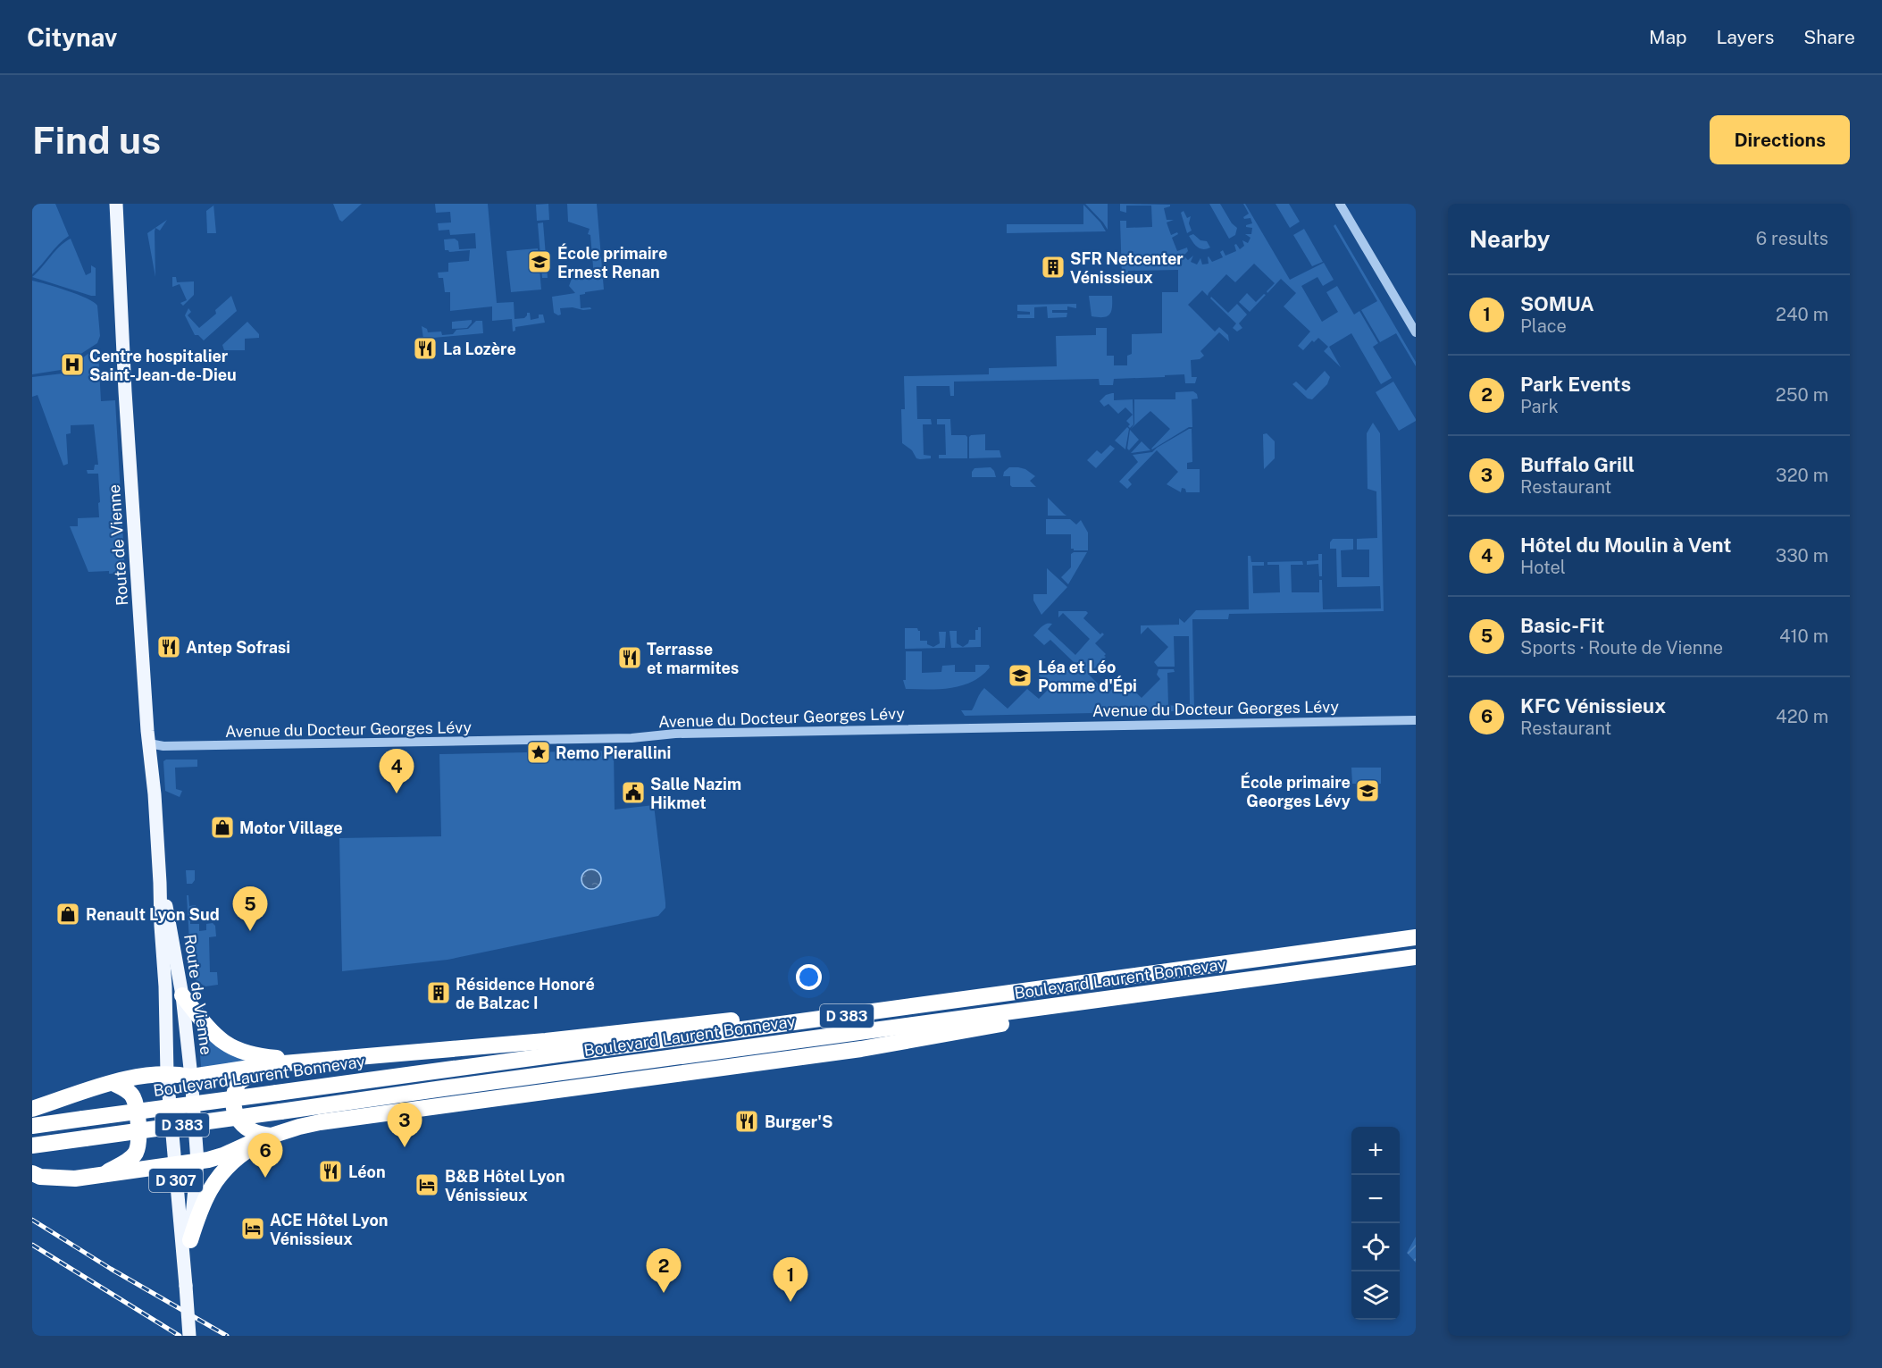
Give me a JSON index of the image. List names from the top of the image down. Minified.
{"streets":{"highway":["Boulevard Laurent Bonnevay","D 383"],"main road":["Route de Vienne","D 307"],"street":["Avenue du Docteur Georges Lévy"]},"crossings":[["Route de Vienne","Avenue du Docteur Georges Lévy"],["Route de Vienne","D 307"]],"places":{"school or university":["École primaire Ernest Renan","Léa et Léo Pomme d'Épi","École primaire Georges Lévy"],"building":["SFR Netcenter Vénissieux","Résidence Honoré de Balzac I"],"restaurant":["La Lozère","Antep Sofrasi","Terrasse et marmites","Burger'S","Léon"],"hospital":["Centre hospitalier Saint-Jean-de-Dieu"],"place":["Remo Pierallini"],"public building":["Salle Nazim Hikmet"],"shop":["Motor Village","Renault Lyon Sud"],"hotel":["B&B Hôtel Lyon Vénissieux","ACE Hôtel Lyon Vénissieux"]},"page":{"header":"Citynav","nav":["Map","Layers","Share"],"buttons":"Directions","title":"Find us","heading":["Nearby","6 results"],"list":[{"mark":"1","name":"SOMUA","note":"Place","value":"240 m"},{"mark":"2","name":"Park Events","note":"Park","value":"250 m"},{"mark":"3","name":"Buffalo Grill","note":"Restaurant","value":"320 m"},{"mark":"4","name":"Hôtel du Moulin à Vent","note":"Hotel","value":"330 m"},{"mark":"5","name":"Basic-Fit","note":"Sports · Route de Vienne","value":"410 m"},{"mark":"6","name":"KFC Vénissieux","note":"Restaurant","value":"420 m"}],"pins":["4","5","3","6","2","1"],"map_buttons":["+","−"]}}
